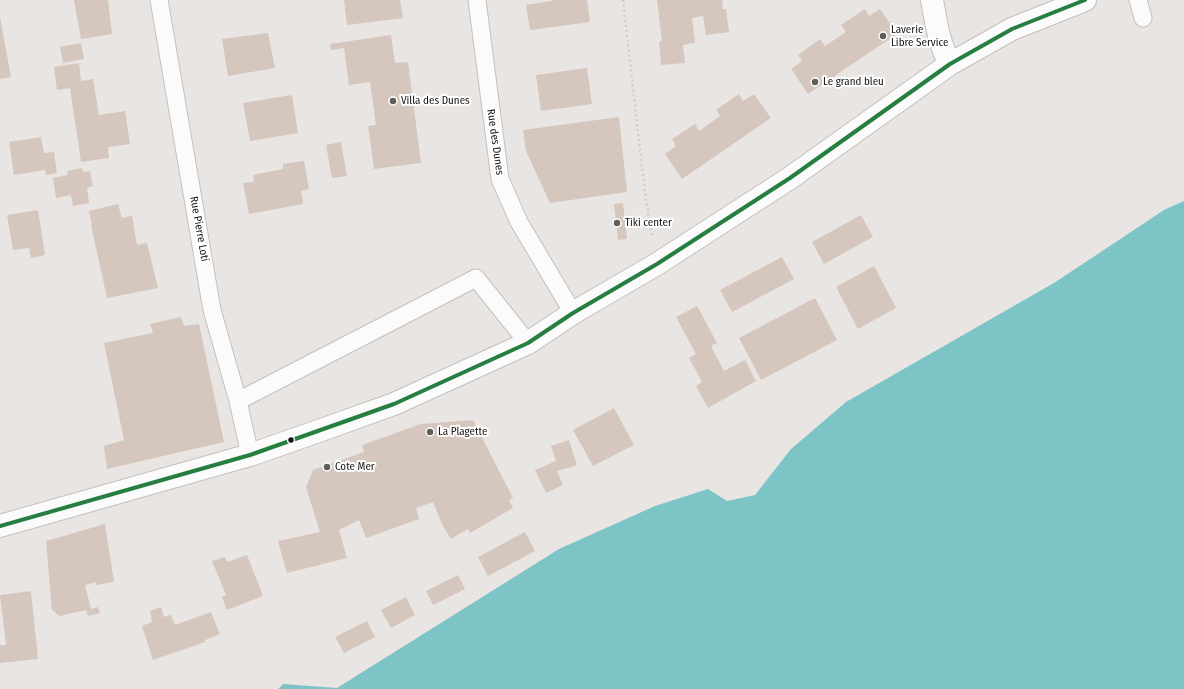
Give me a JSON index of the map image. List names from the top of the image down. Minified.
{"streets":{"lane":["Rue des Dunes","Rue Pierre Loti"]},"places":["Laverie Libre Service","Le grand bleu","Villa des Dunes","Tiki center","La Plagette","Cote Mer"]}
